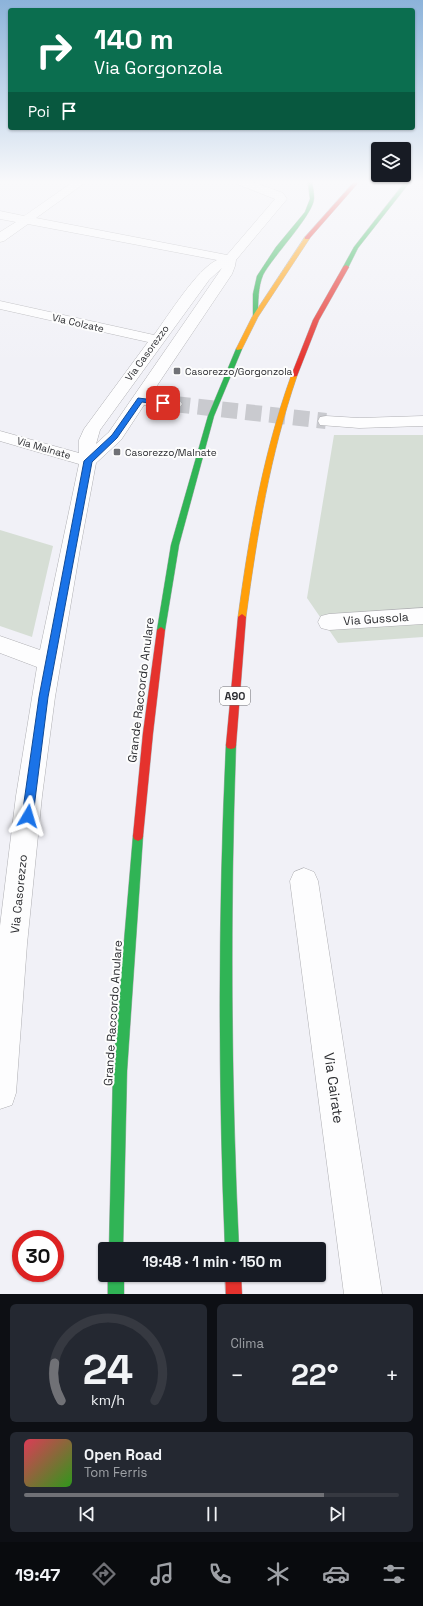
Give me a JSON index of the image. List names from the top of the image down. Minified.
{"streets":{"highway":["Grande Raccordo Anulare","A90"],"street":["Via Colzate","Via Casorezzo","Via Malnate","Via Gussola","Via Cairate"]},"crossings":[["Via Colzate","Via Casorezzo"],["Via Casorezzo","Via Malnate"]],"places":{"transit":["Casorezzo/Gorgonzola","Casorezzo/Malnate"]},"page":{"turn":["140 m","Via Gorgonzola"],"then":"Poi","limit":"30","trip":"19:48 · 1 min · 150 m","tile":"Clima","heat":["−","22°","+"],"song":["Open Road","Tom Ferris"],"tabs":"19:47","gauge":["24","km/h"]}}
